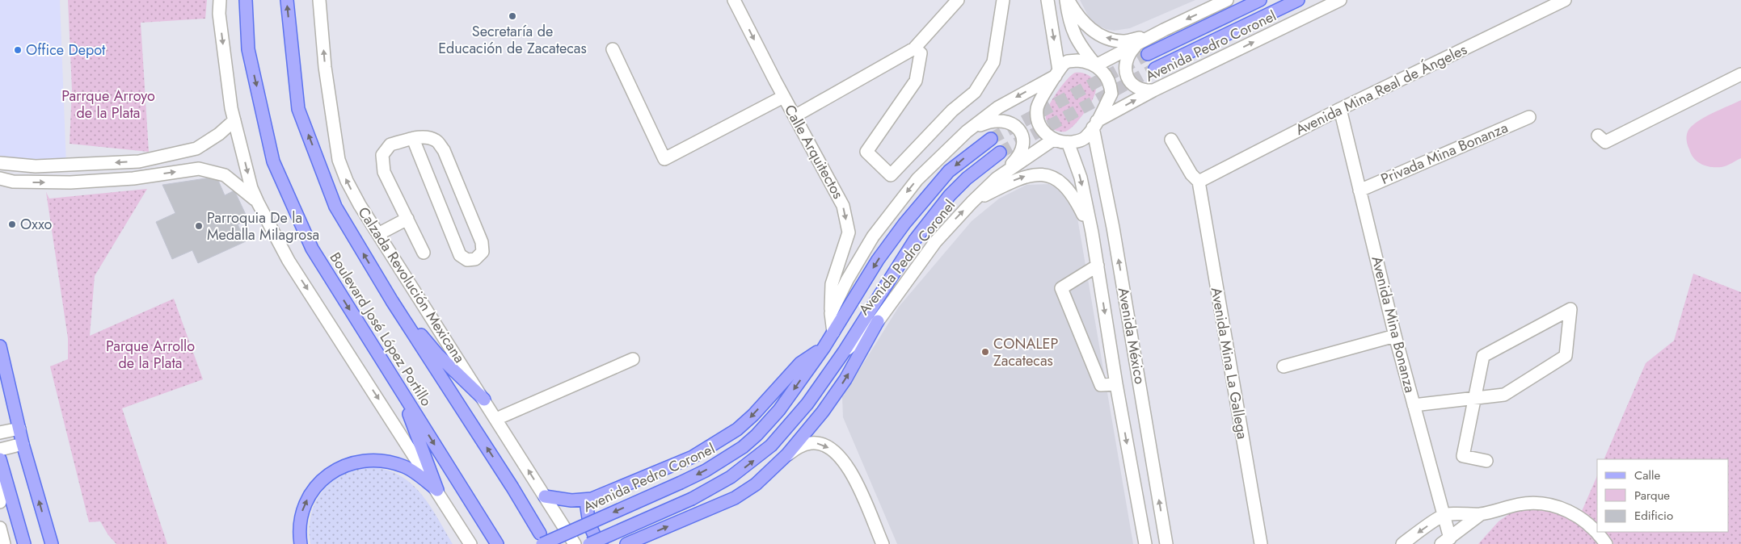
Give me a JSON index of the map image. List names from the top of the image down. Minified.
{"streets":{"main road":["Avenida Pedro Coronel","Boulevard José López Portillo"],"street":["Avenida Mina Real de Ángeles","Calle Arquitectos","Privada Mina Bonanza","Calzada Revolución Mexicana","Avenida Mina Bonanza","Avenida México","Avenida Mina La Gallega"]},"crossings":[["Avenida Pedro Coronel","Calle Arquitectos"],["Avenida Pedro Coronel","Boulevard José López Portillo"],["Avenida Pedro Coronel","Avenida México"],["Avenida Mina Real de Ángeles","Avenida Mina Bonanza"],["Avenida Mina Real de Ángeles","Avenida Mina La Gallega"],["Privada Mina Bonanza","Avenida Mina Bonanza"]],"one_way":["Calle Arquitectos"],"parks":["Parrque Arroyo de la Plata","Parque Arrollo de la Plata"],"places":["Secretaría de Educación de Zacatecas","Office Depot","Oxxo","Parroquia De la Medalla Milagrosa","CONALEP Zacatecas"],"legend":["Calle","Parque","Edificio"]}
